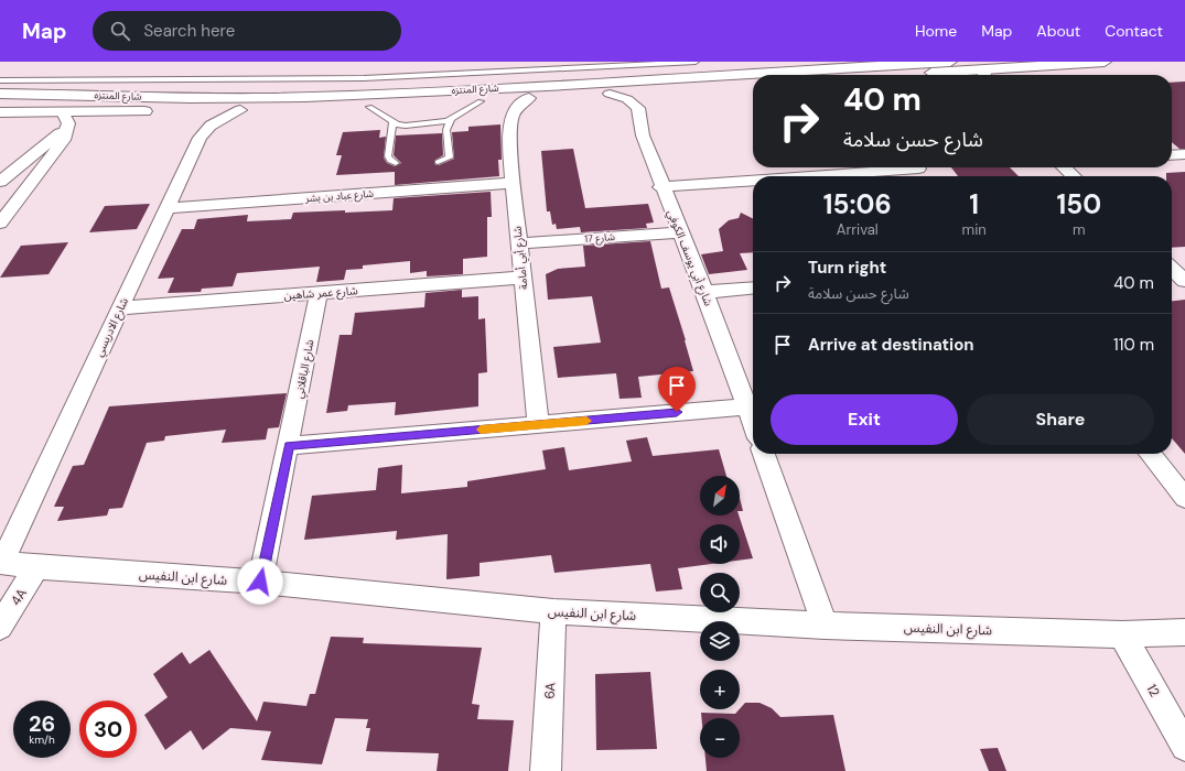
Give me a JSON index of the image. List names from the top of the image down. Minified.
{"streets":{"main road":["شارع المنتزه"],"street":["شارع عباد بن بشر","شارع 17","شارع أبي أمامة","شارع أبي يوسف الكوفي","شارع عمر شاهين","شارع الادريسي","شارع الباقلاني","شارع ابن النفيس","4A","6A","12"]},"crossings":[["شارع المنتزه","شارع أبي أمامة"],["شارع المنتزه","شارع أبي يوسف الكوفي"],["شارع المنتزه","شارع الادريسي"],["شارع عباد بن بشر","شارع أبي أمامة"],["شارع عباد بن بشر","شارع الادريسي"],["شارع 17","شارع أبي أمامة"],["شارع 17","شارع أبي يوسف الكوفي"],["شارع أبي أمامة","شارع عمر شاهين"],["شارع عمر شاهين","شارع الادريسي"],["شارع عمر شاهين","شارع الباقلاني"],["شارع الادريسي","شارع ابن النفيس"],["شارع الباقلاني","شارع ابن النفيس"],["شارع ابن النفيس","4A"],["شارع ابن النفيس","6A"],["شارع ابن النفيس","12"]],"north":"top right","page":{"header":"Map","search":"Search here","nav":["Home","Map","About","Contact"],"turn":["40 m","شارع حسن سلامة"],"eta":["15:06","Arrival","1","min","150","m"],"list":[{"name":"Turn right","note":"شارع حسن سلامة","value":"40 m"},{"name":"Arrive at destination","value":"110 m"}],"buttons":["Exit","Share"],"map_buttons":["+","−"],"speed":"26 km/h","limit":"30"}}
